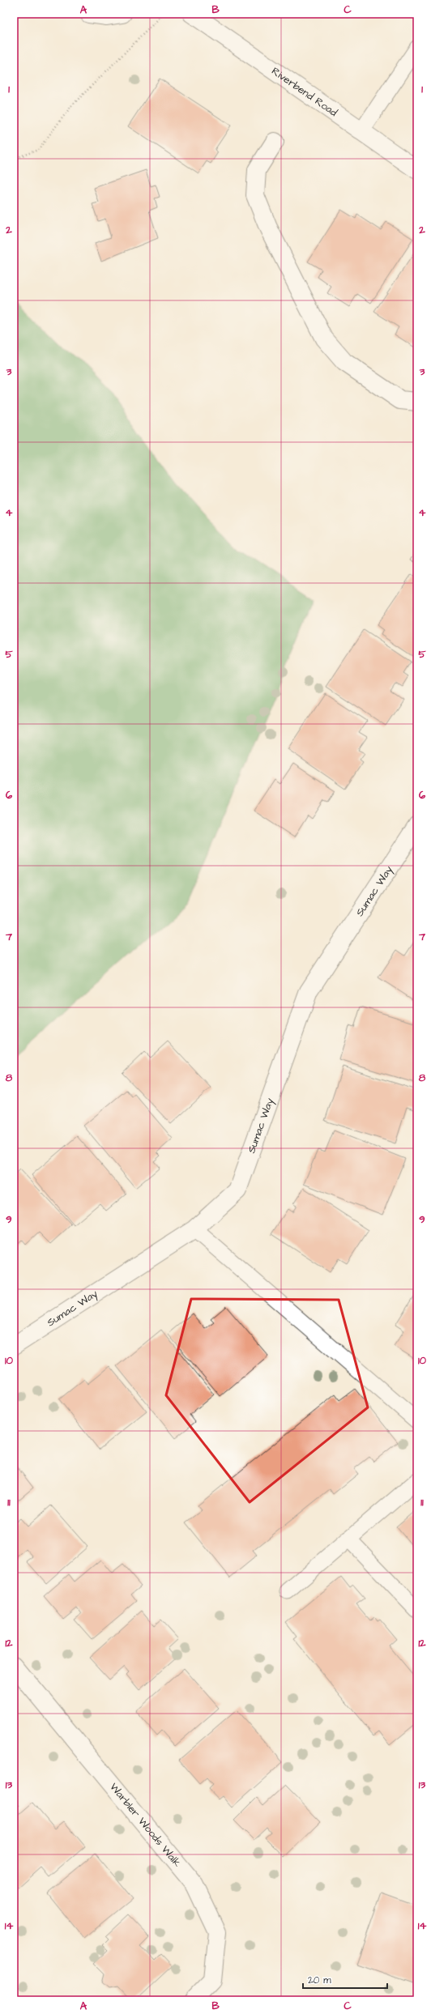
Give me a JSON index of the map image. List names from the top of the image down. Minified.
{"streets":{"street":["Riverbend Road","Sumac Way","Warbler Woods Walk"]},"scale_bar":"20 m","grid":{"columns":["A","B","C"],"rows":["1","2","3","4","5","6","7","8","9","10","11","12","13","14"]}}
